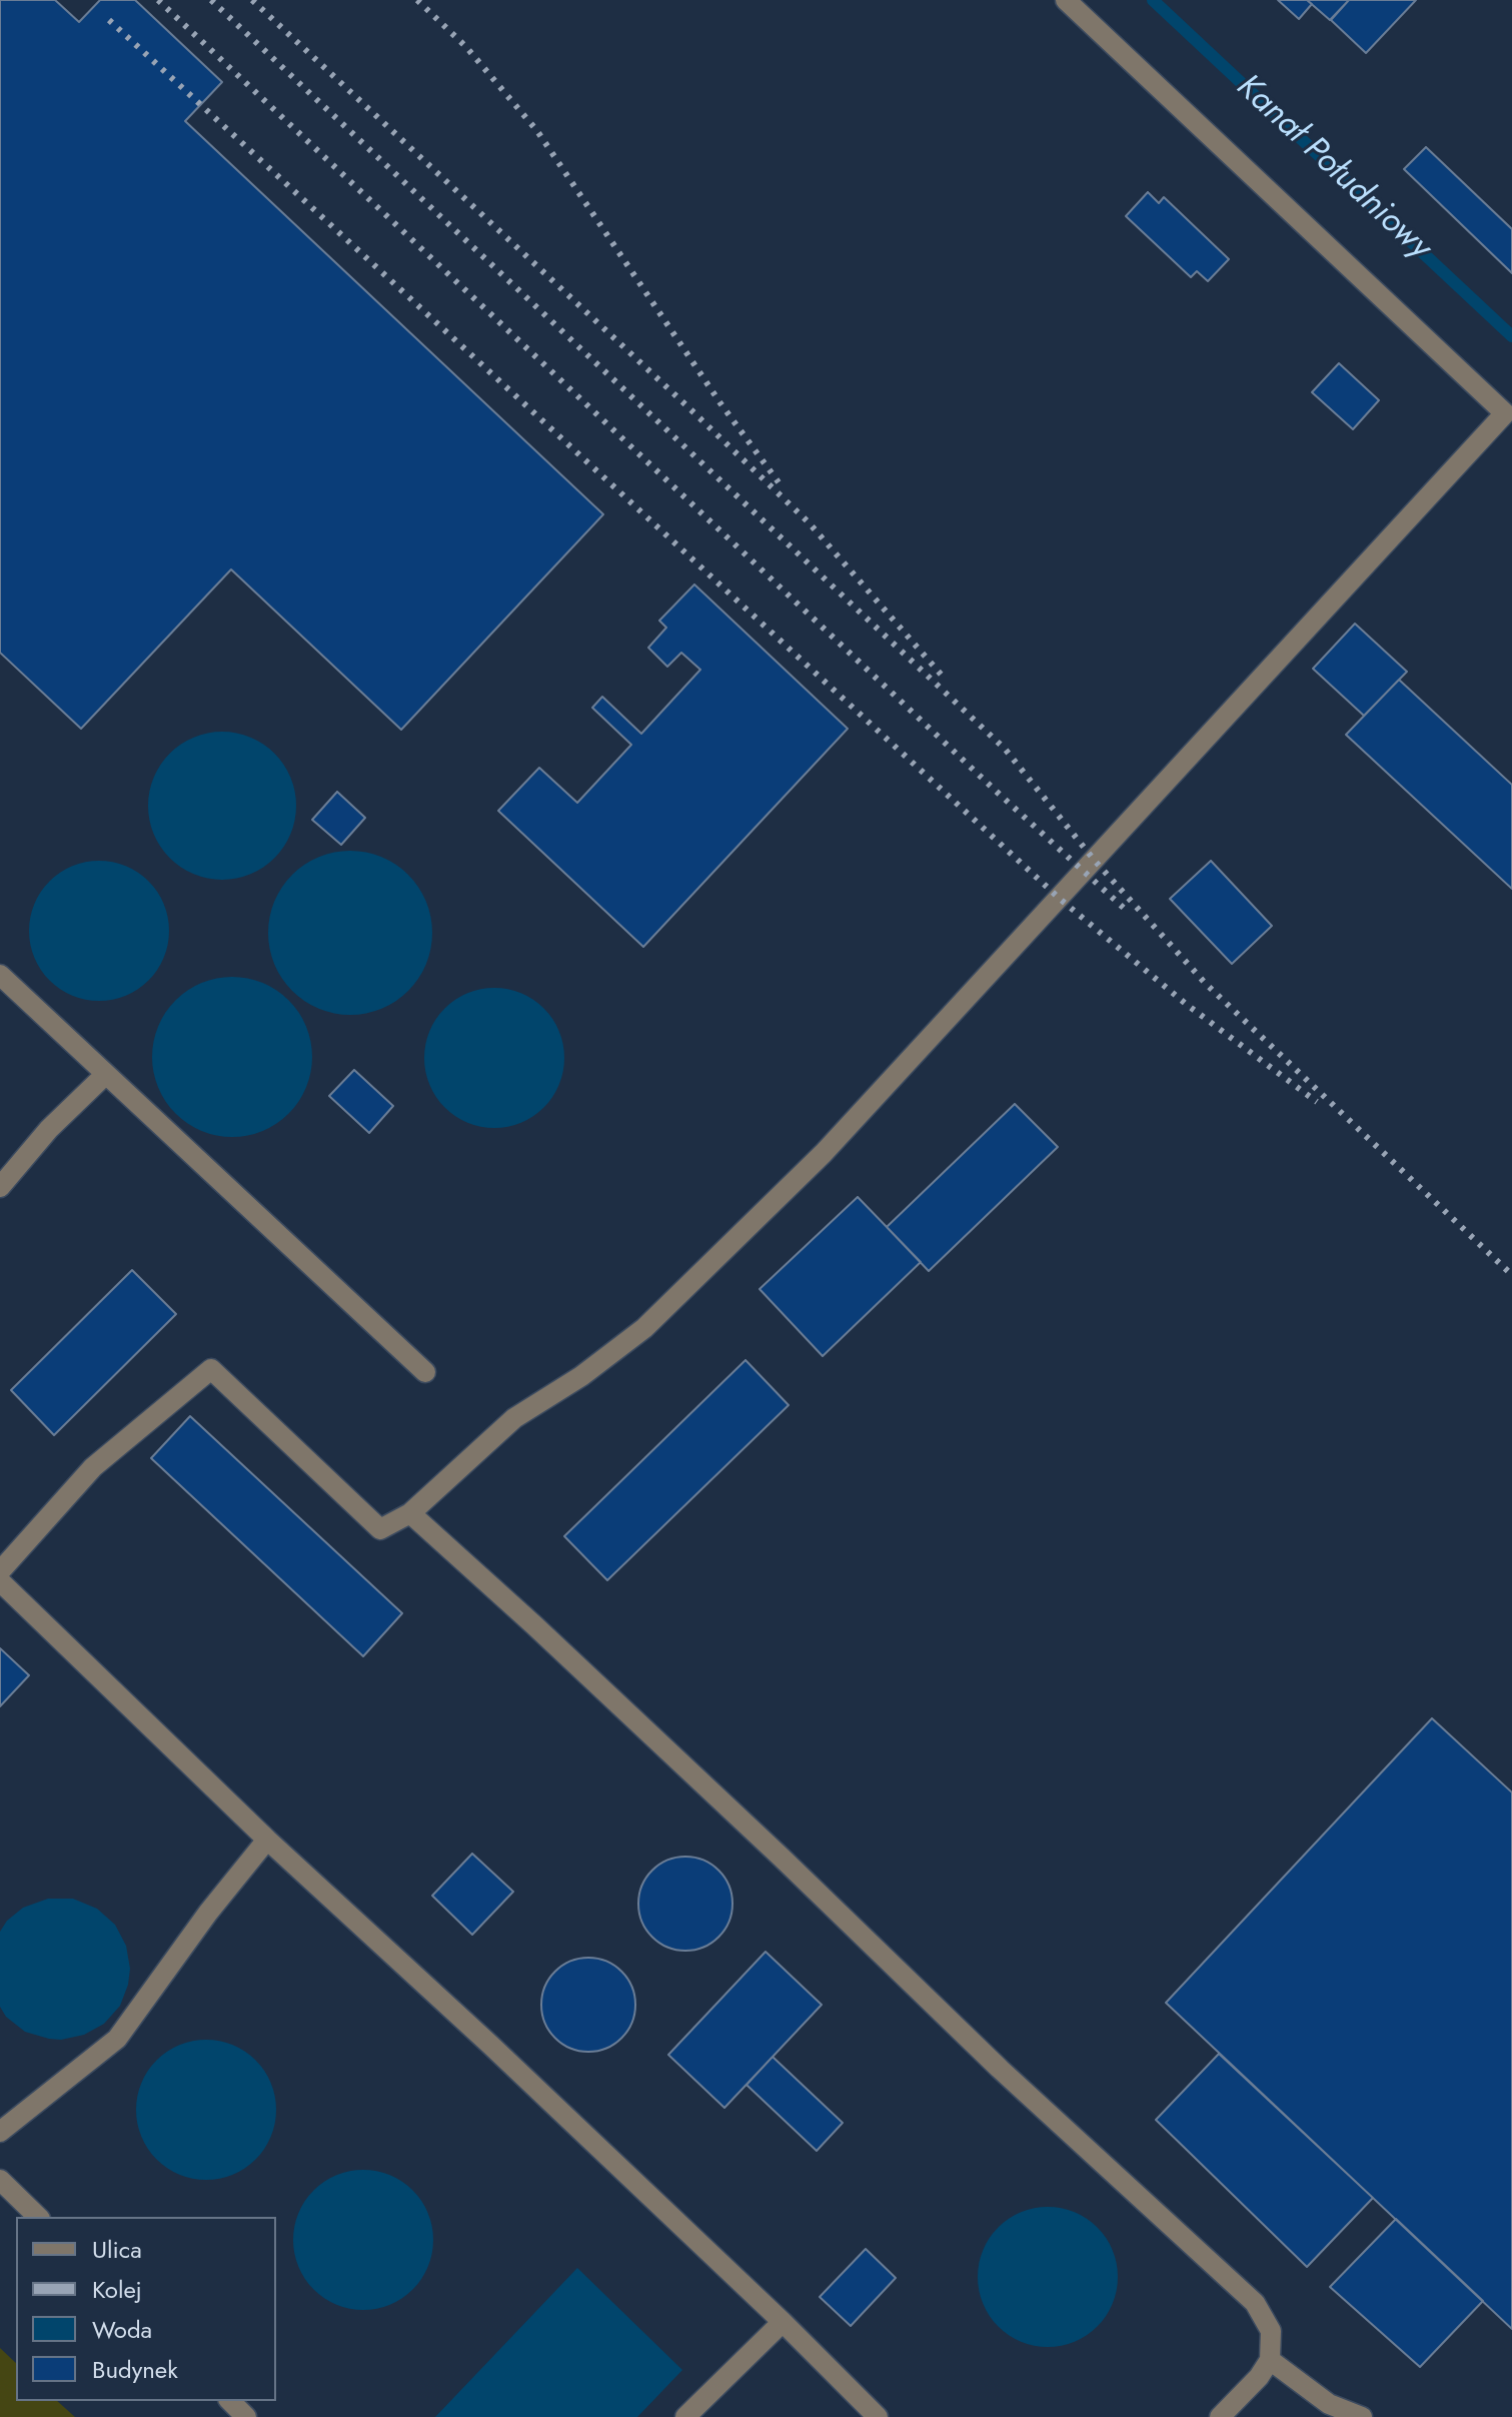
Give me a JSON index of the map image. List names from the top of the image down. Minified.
{"water":["Kanał Południowy"],"legend":["Ulica","Kolej","Woda","Budynek"]}
